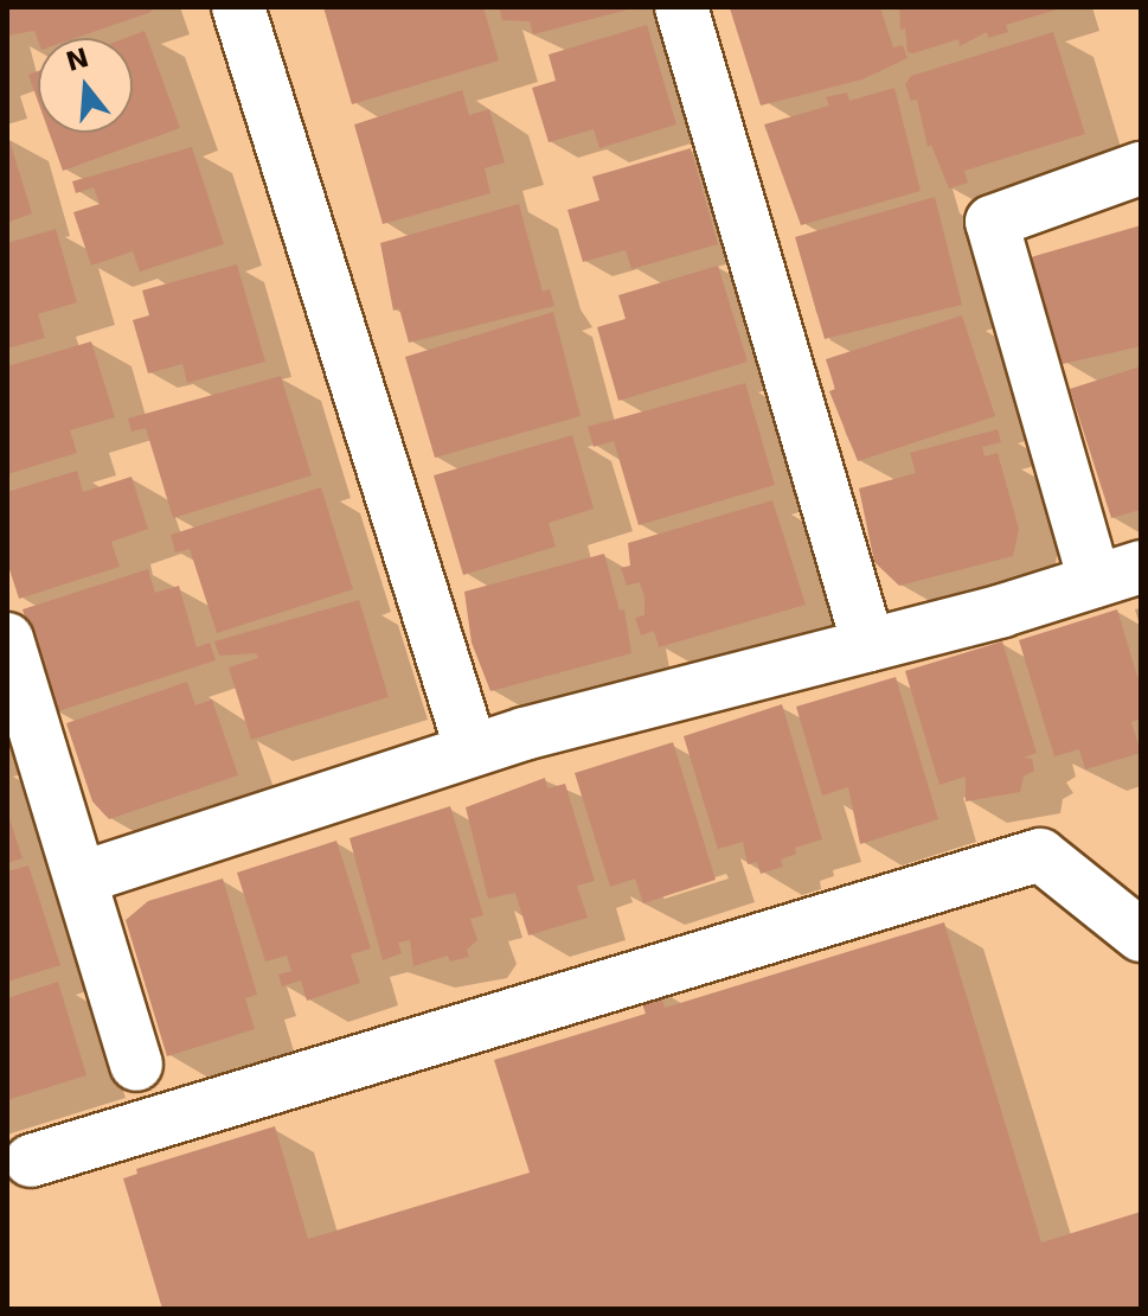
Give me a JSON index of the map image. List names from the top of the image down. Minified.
{"north":"top"}
